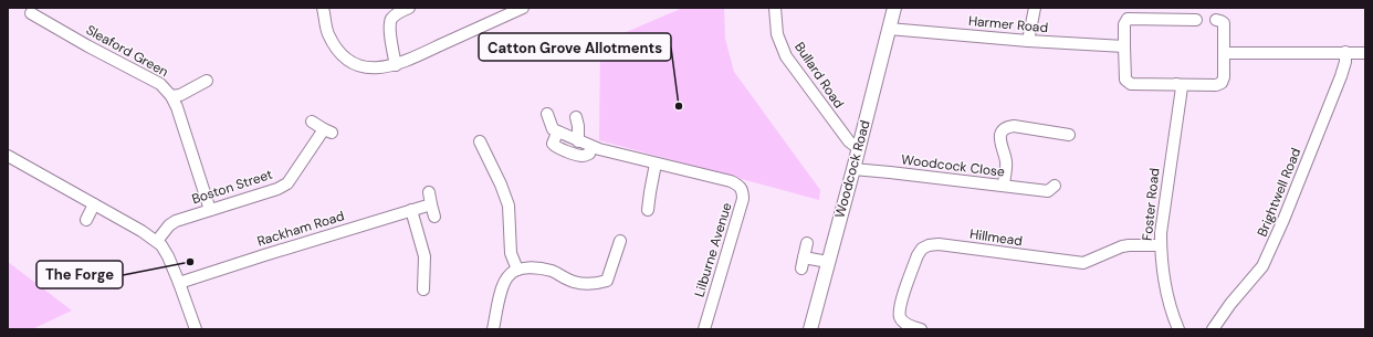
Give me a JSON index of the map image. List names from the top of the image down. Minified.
{"streets":{"street":["Harmer Road","Sleaford Green","Bullard Road","Woodcock Close","Woodcock Road","Boston Street","Brightwell Road","Foster Road","Rackham Road","Hillmead","Lilburne Avenue"]},"crossings":[["Harmer Road","Woodcock Road"],["Sleaford Green","Boston Street"],["Bullard Road","Woodcock Road"],["Woodcock Close","Woodcock Road"],["Foster Road","Hillmead"]],"places":["Catton Grove Allotments","The Forge"]}
